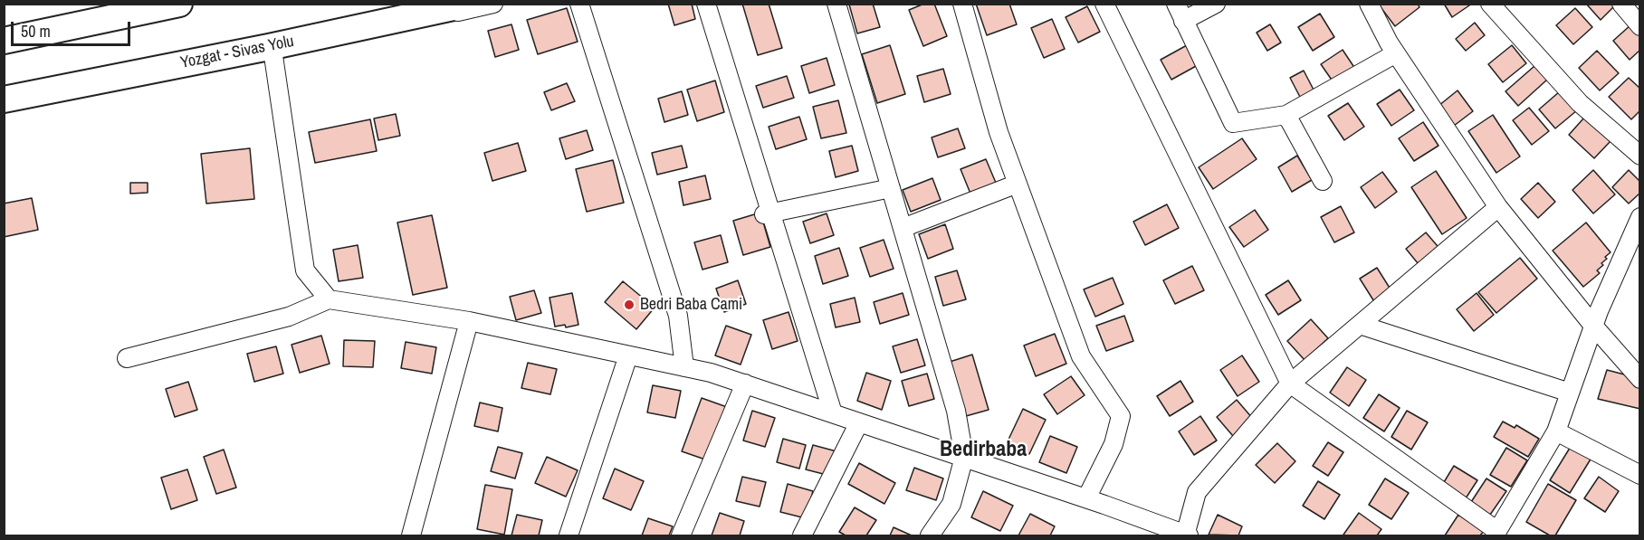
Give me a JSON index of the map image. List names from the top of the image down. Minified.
{"streets":{"highway":["Yozgat - Sivas Yolu"]},"districts":["Bedirbaba"],"places":["Bedri Baba Cami"],"scale_bar":"50 m"}
